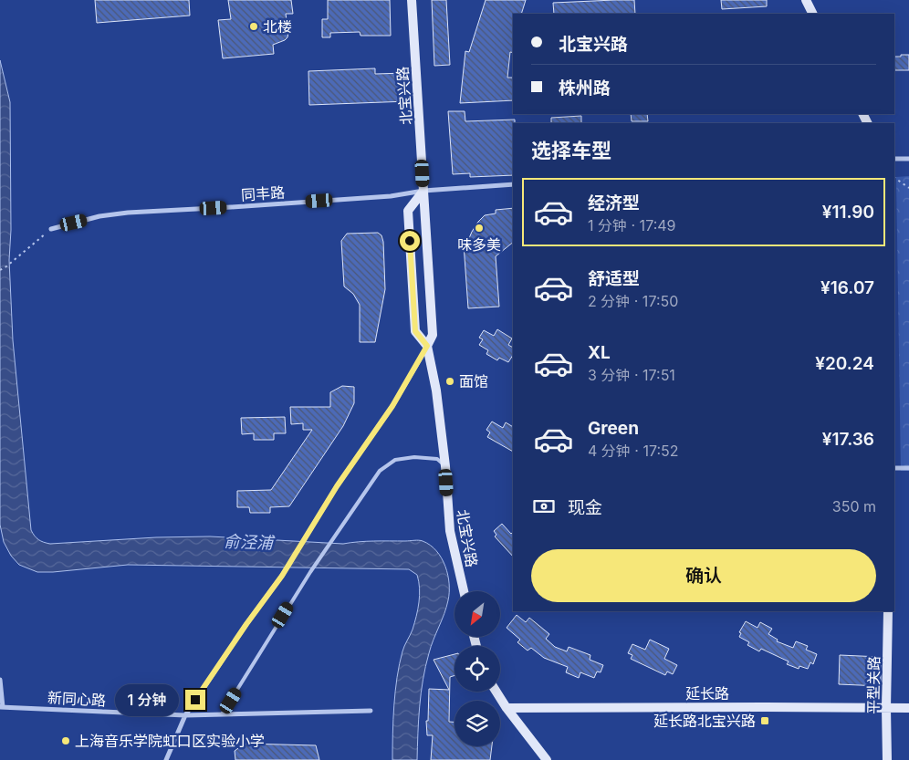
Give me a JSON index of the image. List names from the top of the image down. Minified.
{"streets":{"street":["北宝兴路","同丰路","平型关路","延长路","新同心路"]},"crossings":[["北宝兴路","同丰路"],["平型关路","延长路"]],"water":["俞泾浦"],"places":{"other":["北楼","味多美","面馆","上海音乐学院虹口区实验小学"],"transit":["延长路北宝兴路"]},"north":"bottom left","page":{"banner":["北宝兴路","株州路"],"heading":"选择车型","list":[{"name":"经济型","note":"1 分钟 · 17:49","value":"¥11.90"},{"name":"舒适型","note":"2 分钟 · 17:50","value":"¥16.07"},{"name":"XL","note":"3 分钟 · 17:51","value":"¥20.24"},{"name":"Green","note":"4 分钟 · 17:52","value":"¥17.36"}],"pay":["现金","350 m"],"buttons":"确认","bubble":"1 分钟"}}
